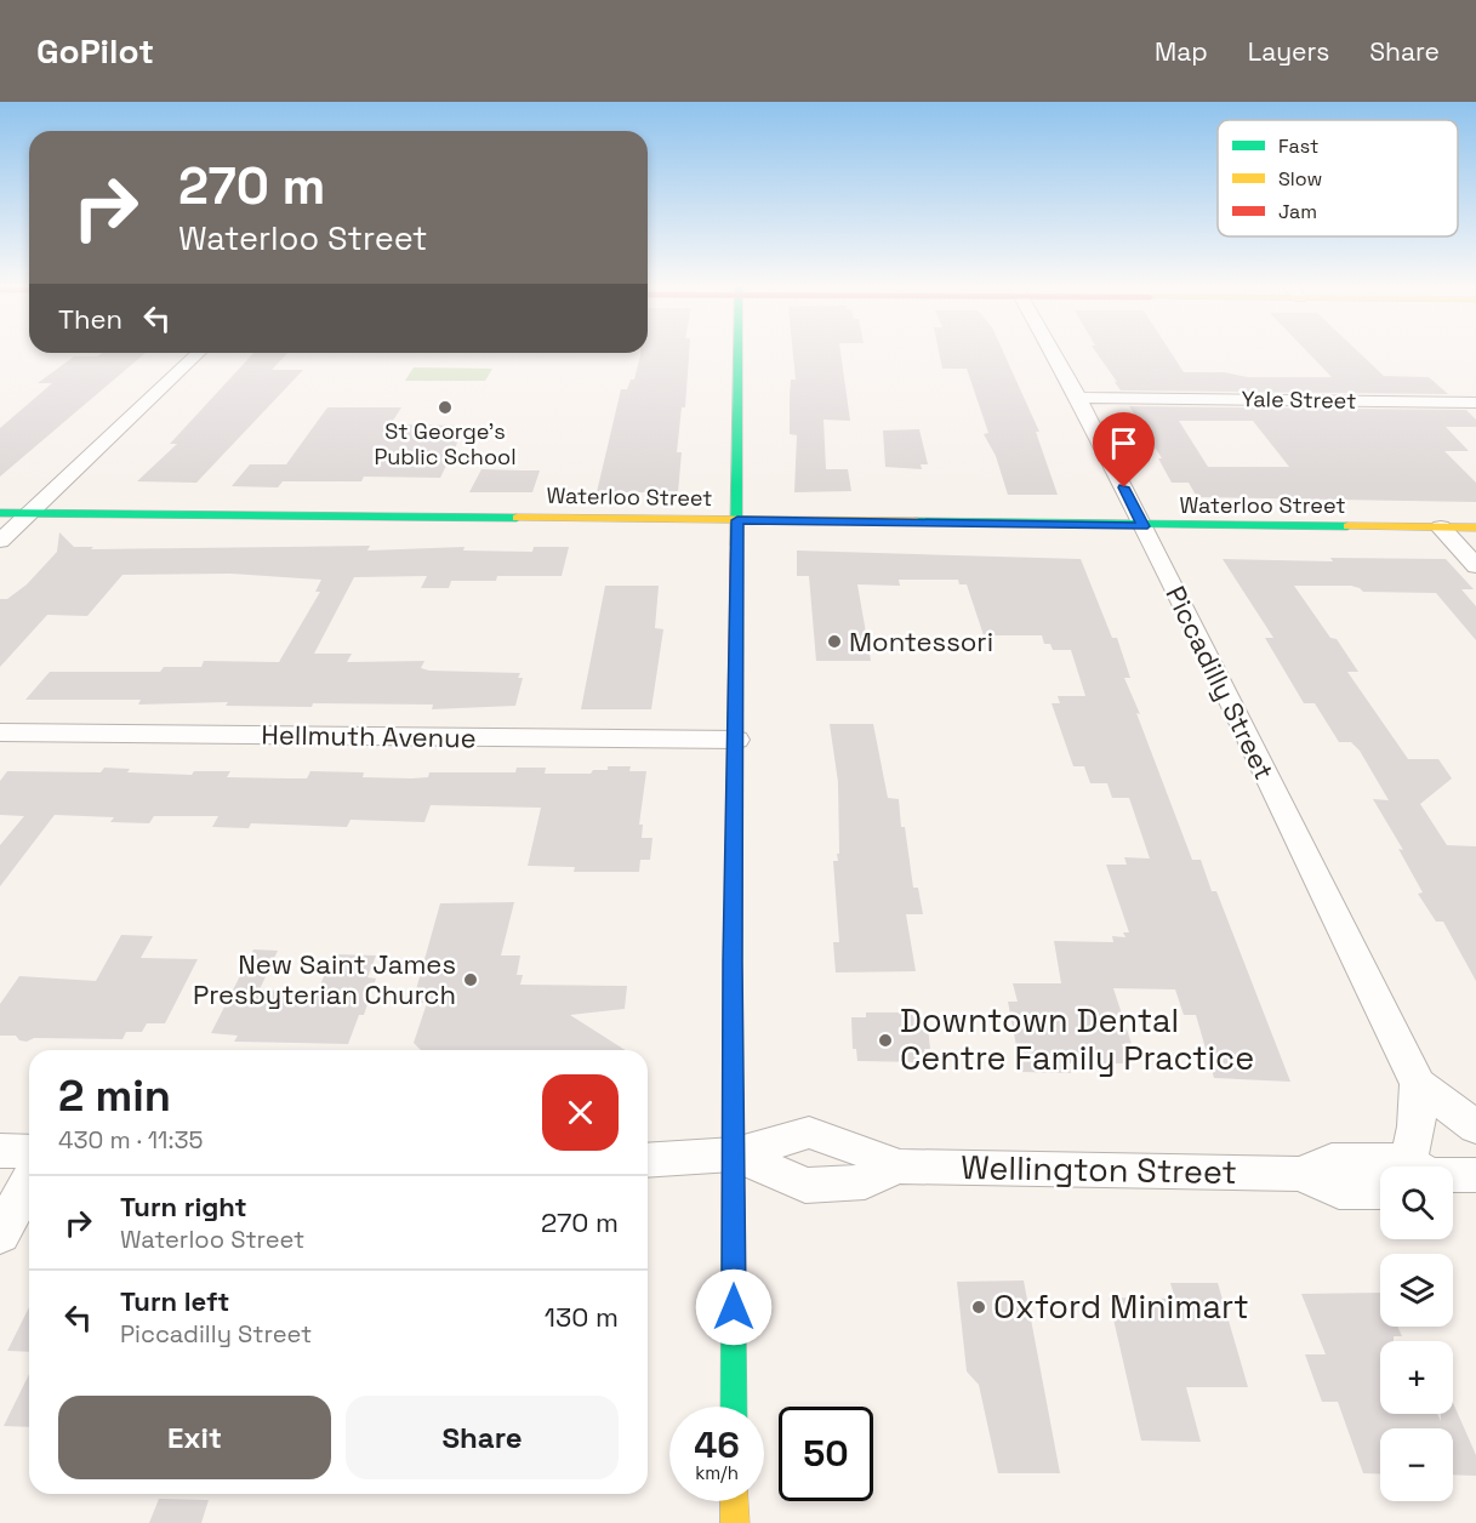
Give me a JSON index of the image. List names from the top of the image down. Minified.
{"streets":{"street":["Yale Street","Waterloo Street","Piccadilly Street","Hellmuth Avenue","Wellington Street"]},"crossings":[["Yale Street","Piccadilly Street"],["Waterloo Street","Piccadilly Street"]],"places":["St George's Public School","Montessori","New Saint James Presbyterian Church","Downtown Dental Centre Family Practice","Oxford Minimart"],"legend":["Fast","Slow","Jam"],"page":{"header":"GoPilot","nav":["Map","Layers","Share"],"turn":["270 m","Waterloo Street"],"then":"Then","heading":["2 min","430 m · 11:35"],"map_buttons":["+","−"],"list":[{"name":"Turn right","note":"Waterloo Street","value":"270 m"},{"name":"Turn left","note":"Piccadilly Street","value":"130 m"}],"buttons":["Exit","Share"],"speed":"46 km/h","limit":"50"}}
